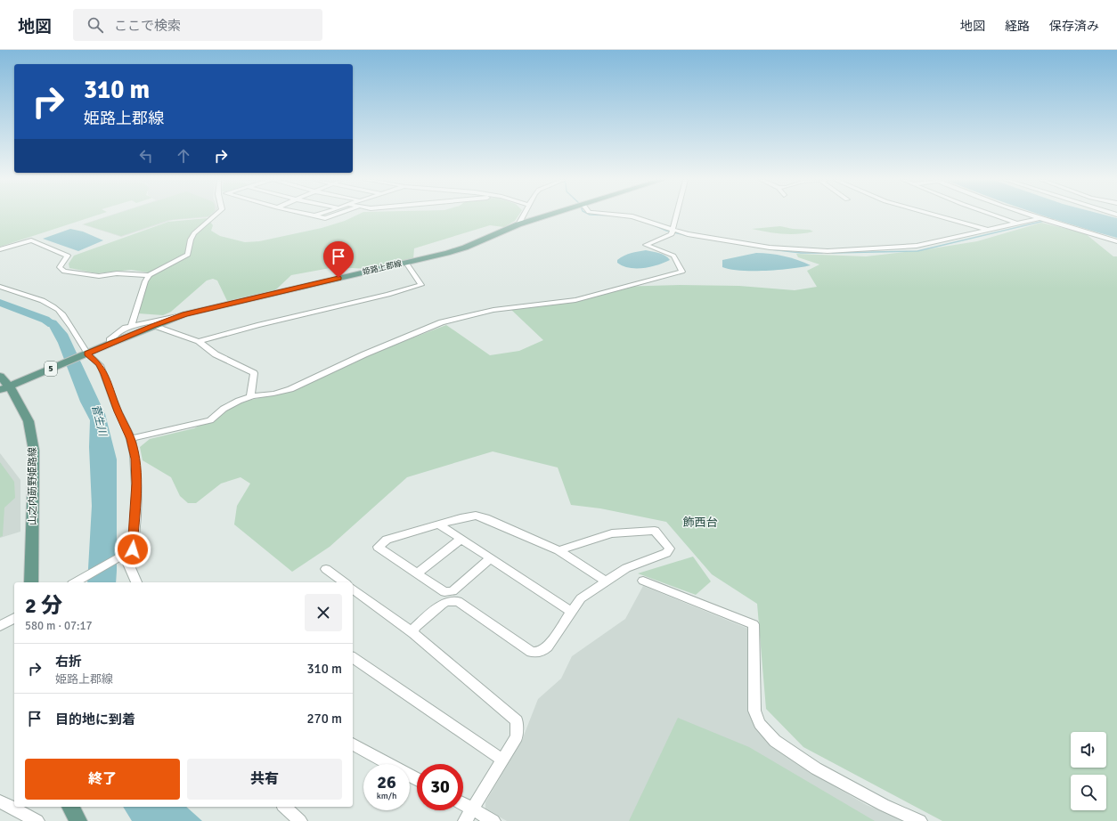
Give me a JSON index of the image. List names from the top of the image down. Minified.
{"streets":{"main road":["姫路上郡線","5","山之内莇野姫路線"]},"crossings":[["姫路上郡線","山之内莇野姫路線"]],"districts":["飾西台"],"water":["菅生川"],"page":{"header":"地図","search":"ここで検索","nav":["地図","経路","保存済み"],"turn":["310 m","姫路上郡線"],"heading":["2 分","580 m · 07:17"],"list":[{"name":"右折","note":"姫路上郡線","value":"310 m"},{"name":"目的地に到着","value":"270 m"}],"buttons":["終了","共有"],"speed":"26 km/h","limit":"30"}}
